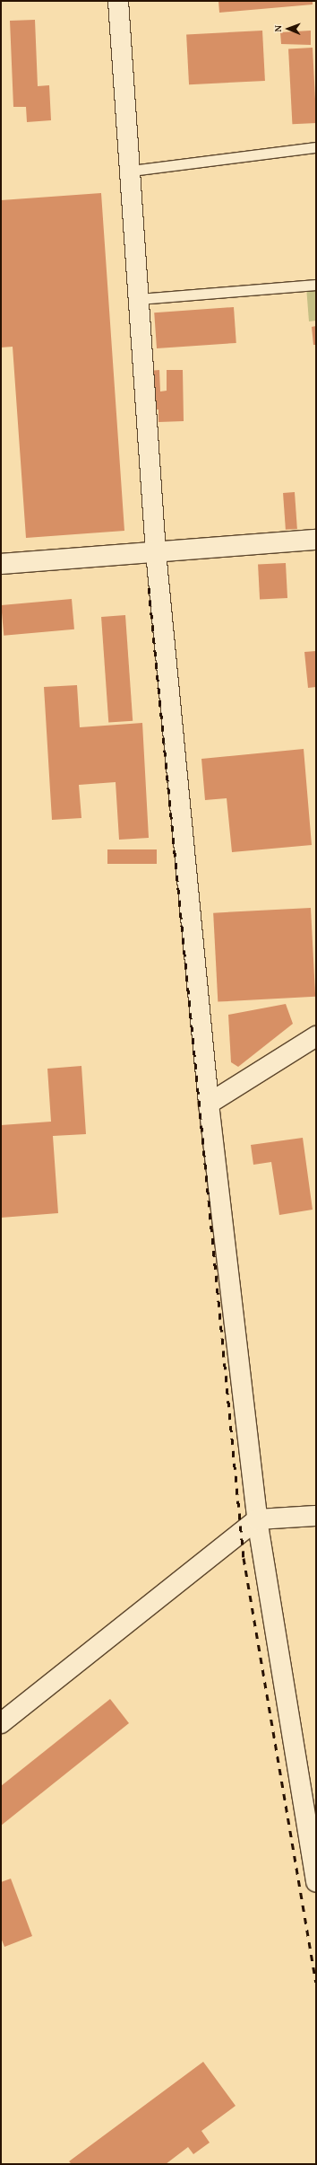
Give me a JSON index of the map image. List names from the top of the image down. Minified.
{"north":"left"}
